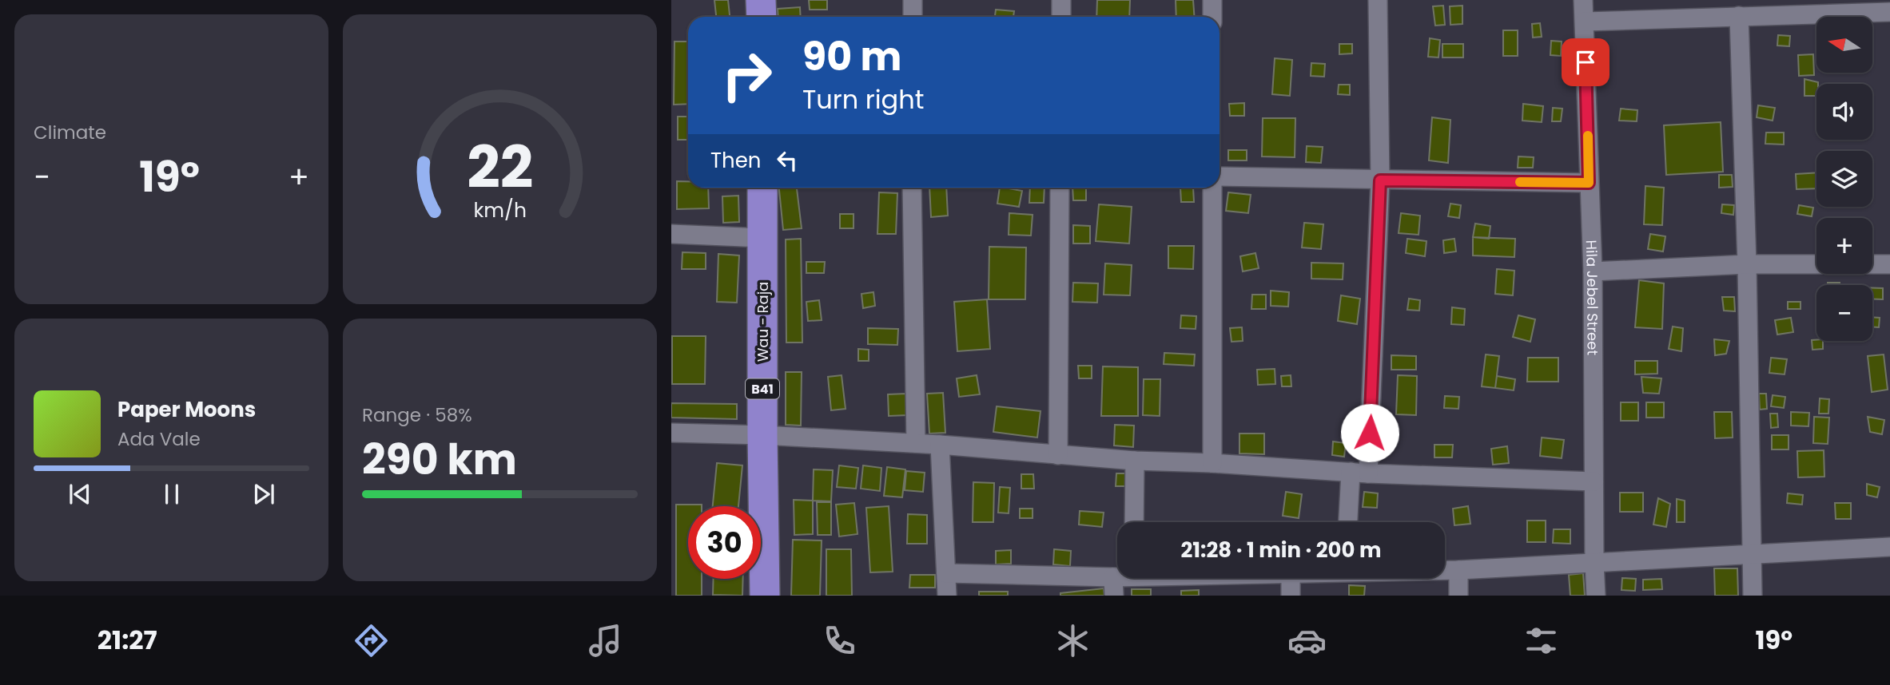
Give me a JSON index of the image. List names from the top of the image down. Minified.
{"streets":{"main road":["Wau - Raja","B41"],"street":["Hila Jebel Street"]},"north":"left","page":{"tile":["Climate",["Range · 58%","290 km"]],"map_buttons":["+","−"],"turn":["90 m","Turn right"],"then":"Then","heat":["−","19°","+"],"song":["Paper Moons","Ada Vale"],"limit":"30","trip":"21:28 · 1 min · 200 m","tabs":["21:27","19°"],"gauge":["22","km/h"]}}
